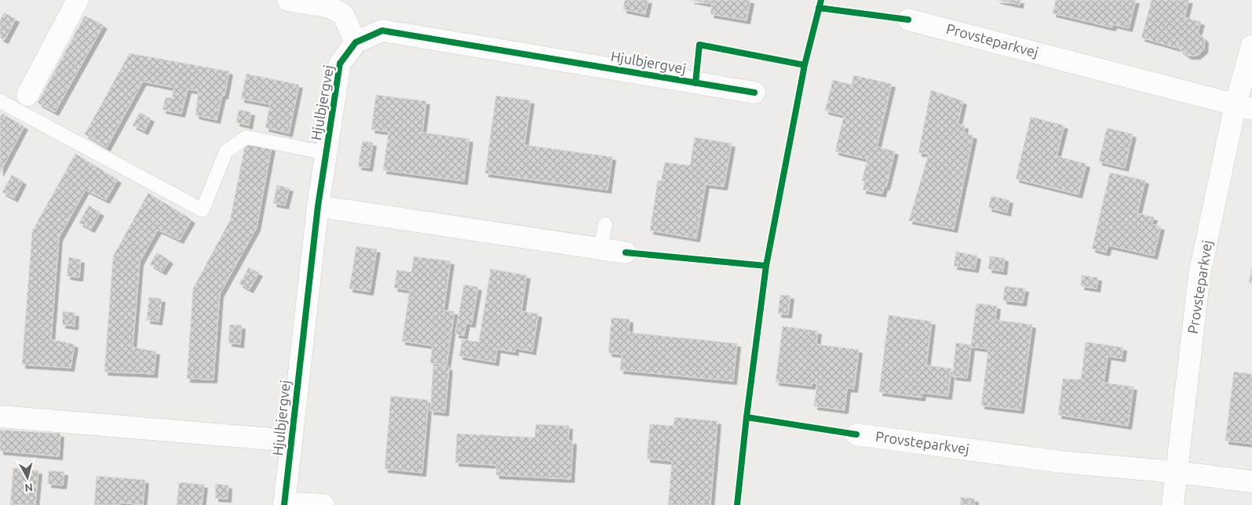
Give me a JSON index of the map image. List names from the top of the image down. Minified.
{"streets":{"street":["Provsteparkvej","Hjulbjergvej"]},"north":"bottom"}
